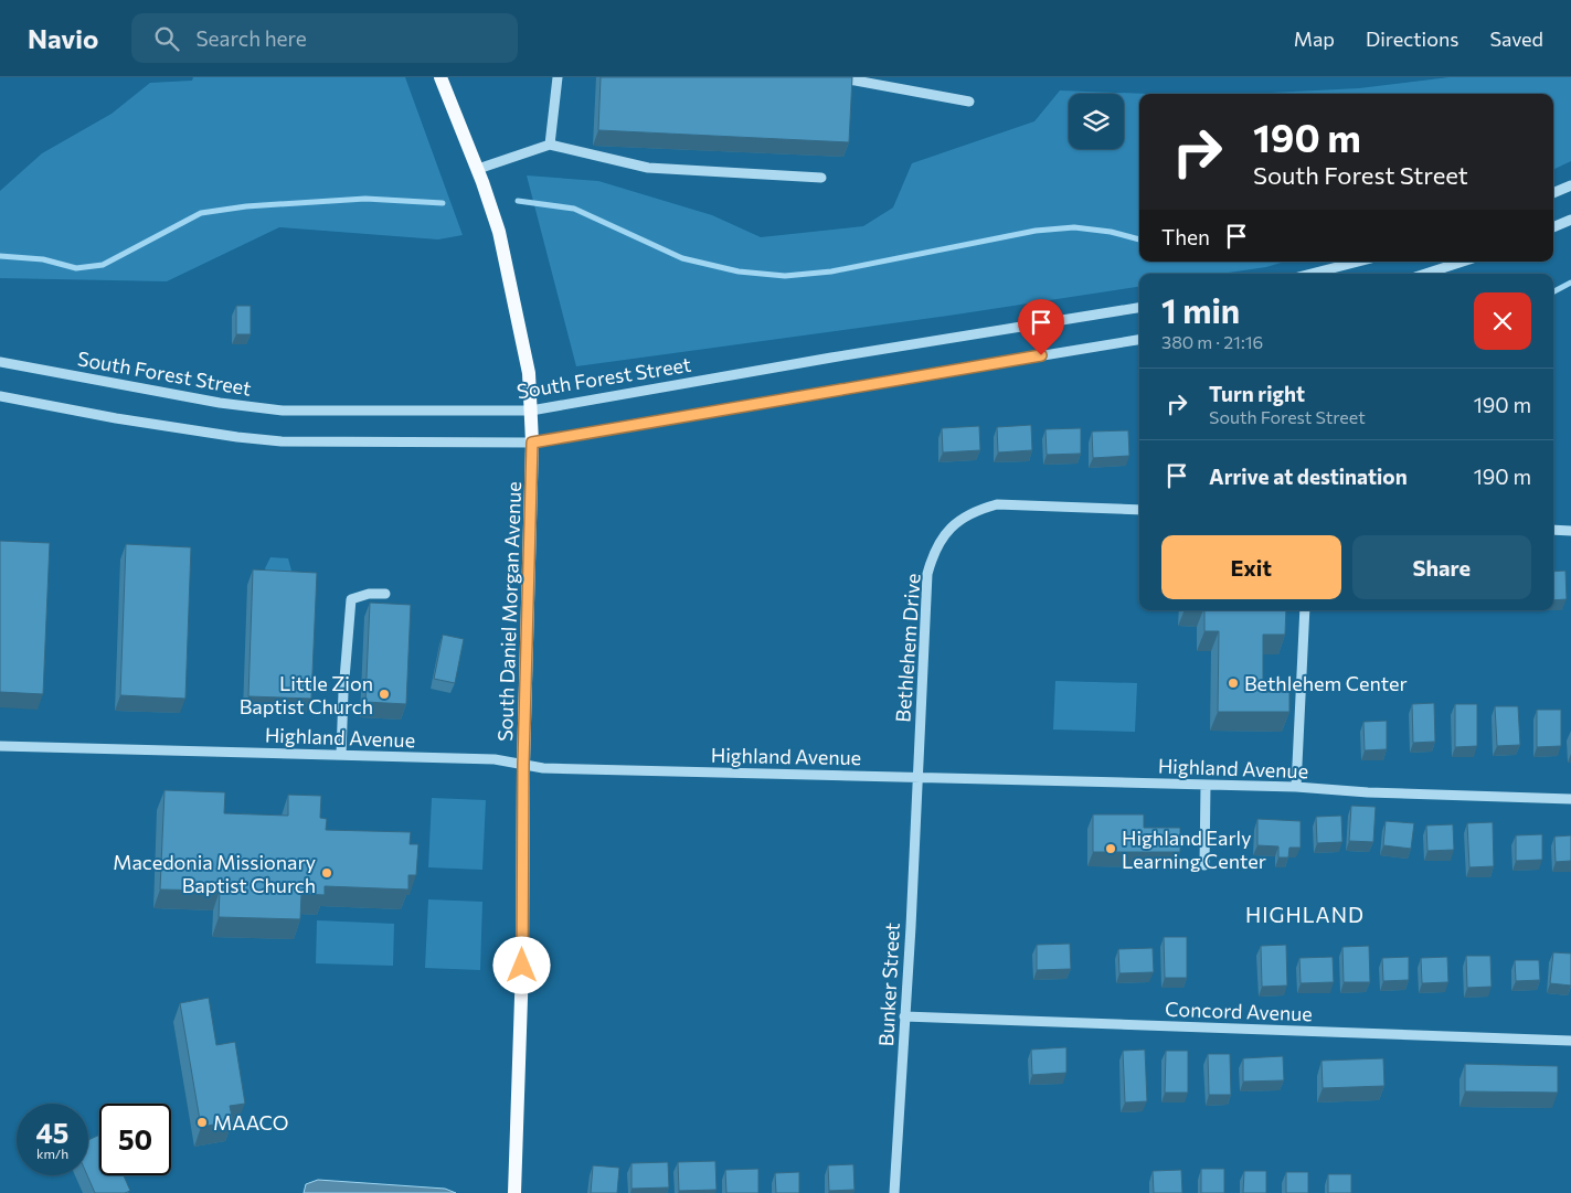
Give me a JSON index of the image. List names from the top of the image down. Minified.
{"streets":{"main road":["South Daniel Morgan Avenue"],"street":["South Forest Street","Bethlehem Drive","Highland Avenue","Bunker Street","Concord Avenue"]},"crossings":[["South Forest Street","South Daniel Morgan Avenue"],["South Daniel Morgan Avenue","Highland Avenue"],["Bethlehem Drive","Highland Avenue"],["Bethlehem Drive","Bunker Street"],["Highland Avenue","Bunker Street"],["Bunker Street","Concord Avenue"]],"districts":["HIGHLAND"],"places":["Bethlehem Center","Little Zion Baptist Church","Highland Early Learning Center","Macedonia Missionary Baptist Church","MAACO"],"page":{"header":"Navio","search":"Search here","nav":["Map","Directions","Saved"],"turn":["190 m","South Forest Street"],"then":"Then","heading":["1 min","380 m · 21:16"],"list":[{"name":"Turn right","note":"South Forest Street","value":"190 m"},{"name":"Arrive at destination","value":"190 m"}],"buttons":["Exit","Share"],"speed":"45 km/h","limit":"50"}}
